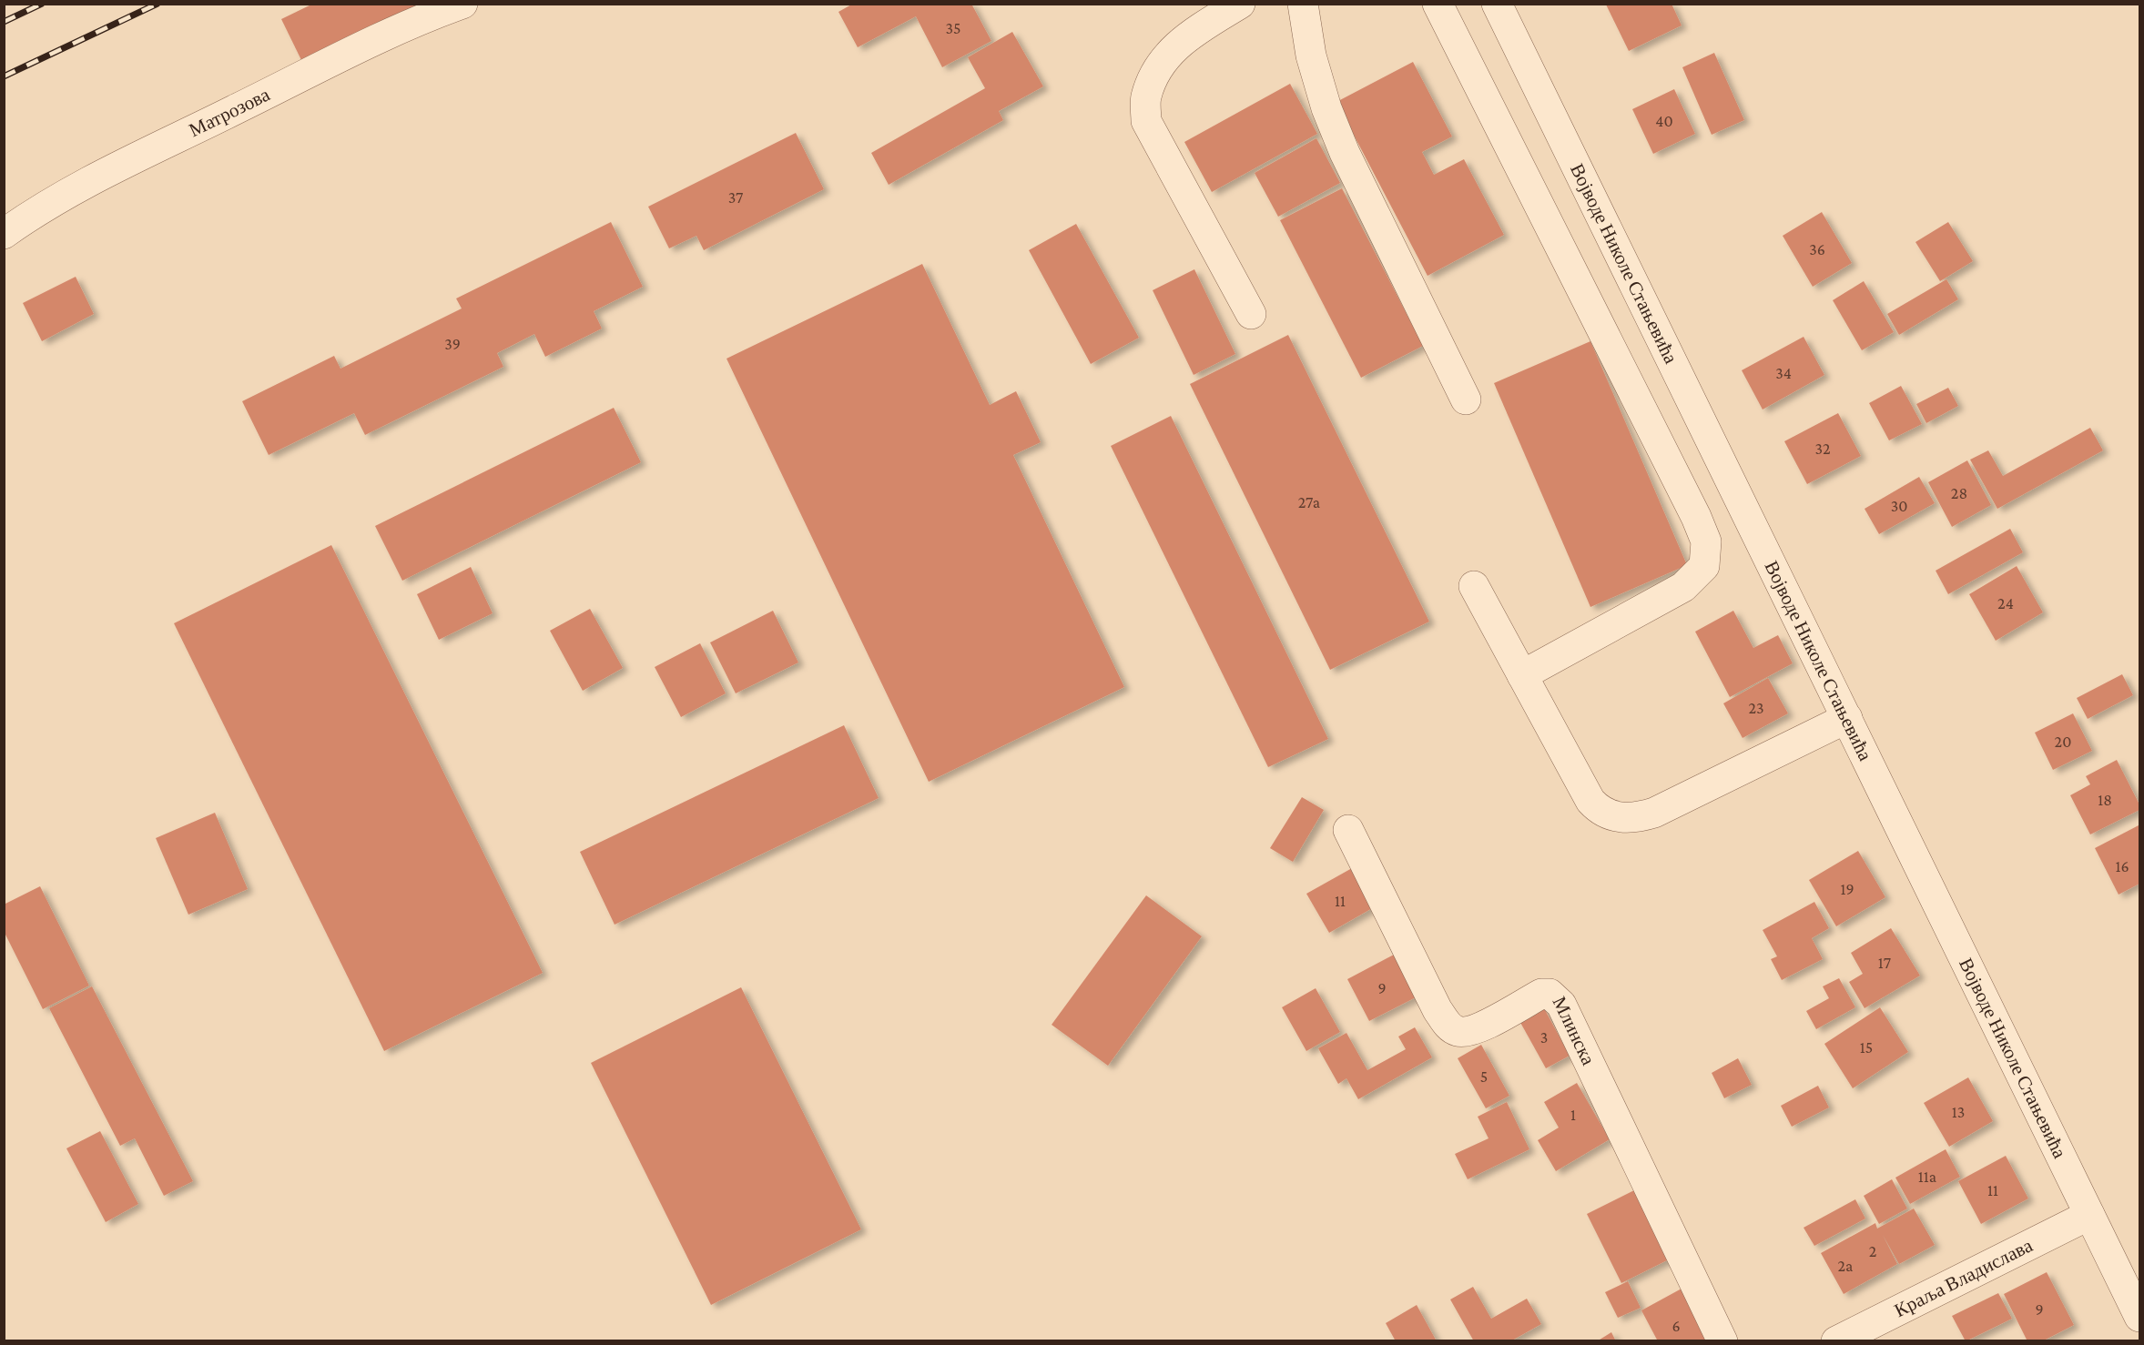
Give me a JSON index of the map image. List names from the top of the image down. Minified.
{"streets":{"street":["Матрозова","Војводе Николе Стањевића","Млинска","Краља Владислава"]},"crossings":[["Војводе Николе Стањевића","Краља Владислава"]],"house_numbers":["35","40","37","36","39","34","32","28","27a","30","24","23","20","18","16","19","11","17","9","3","15","5","13","1","11a","11","2","2a","9","6"]}
